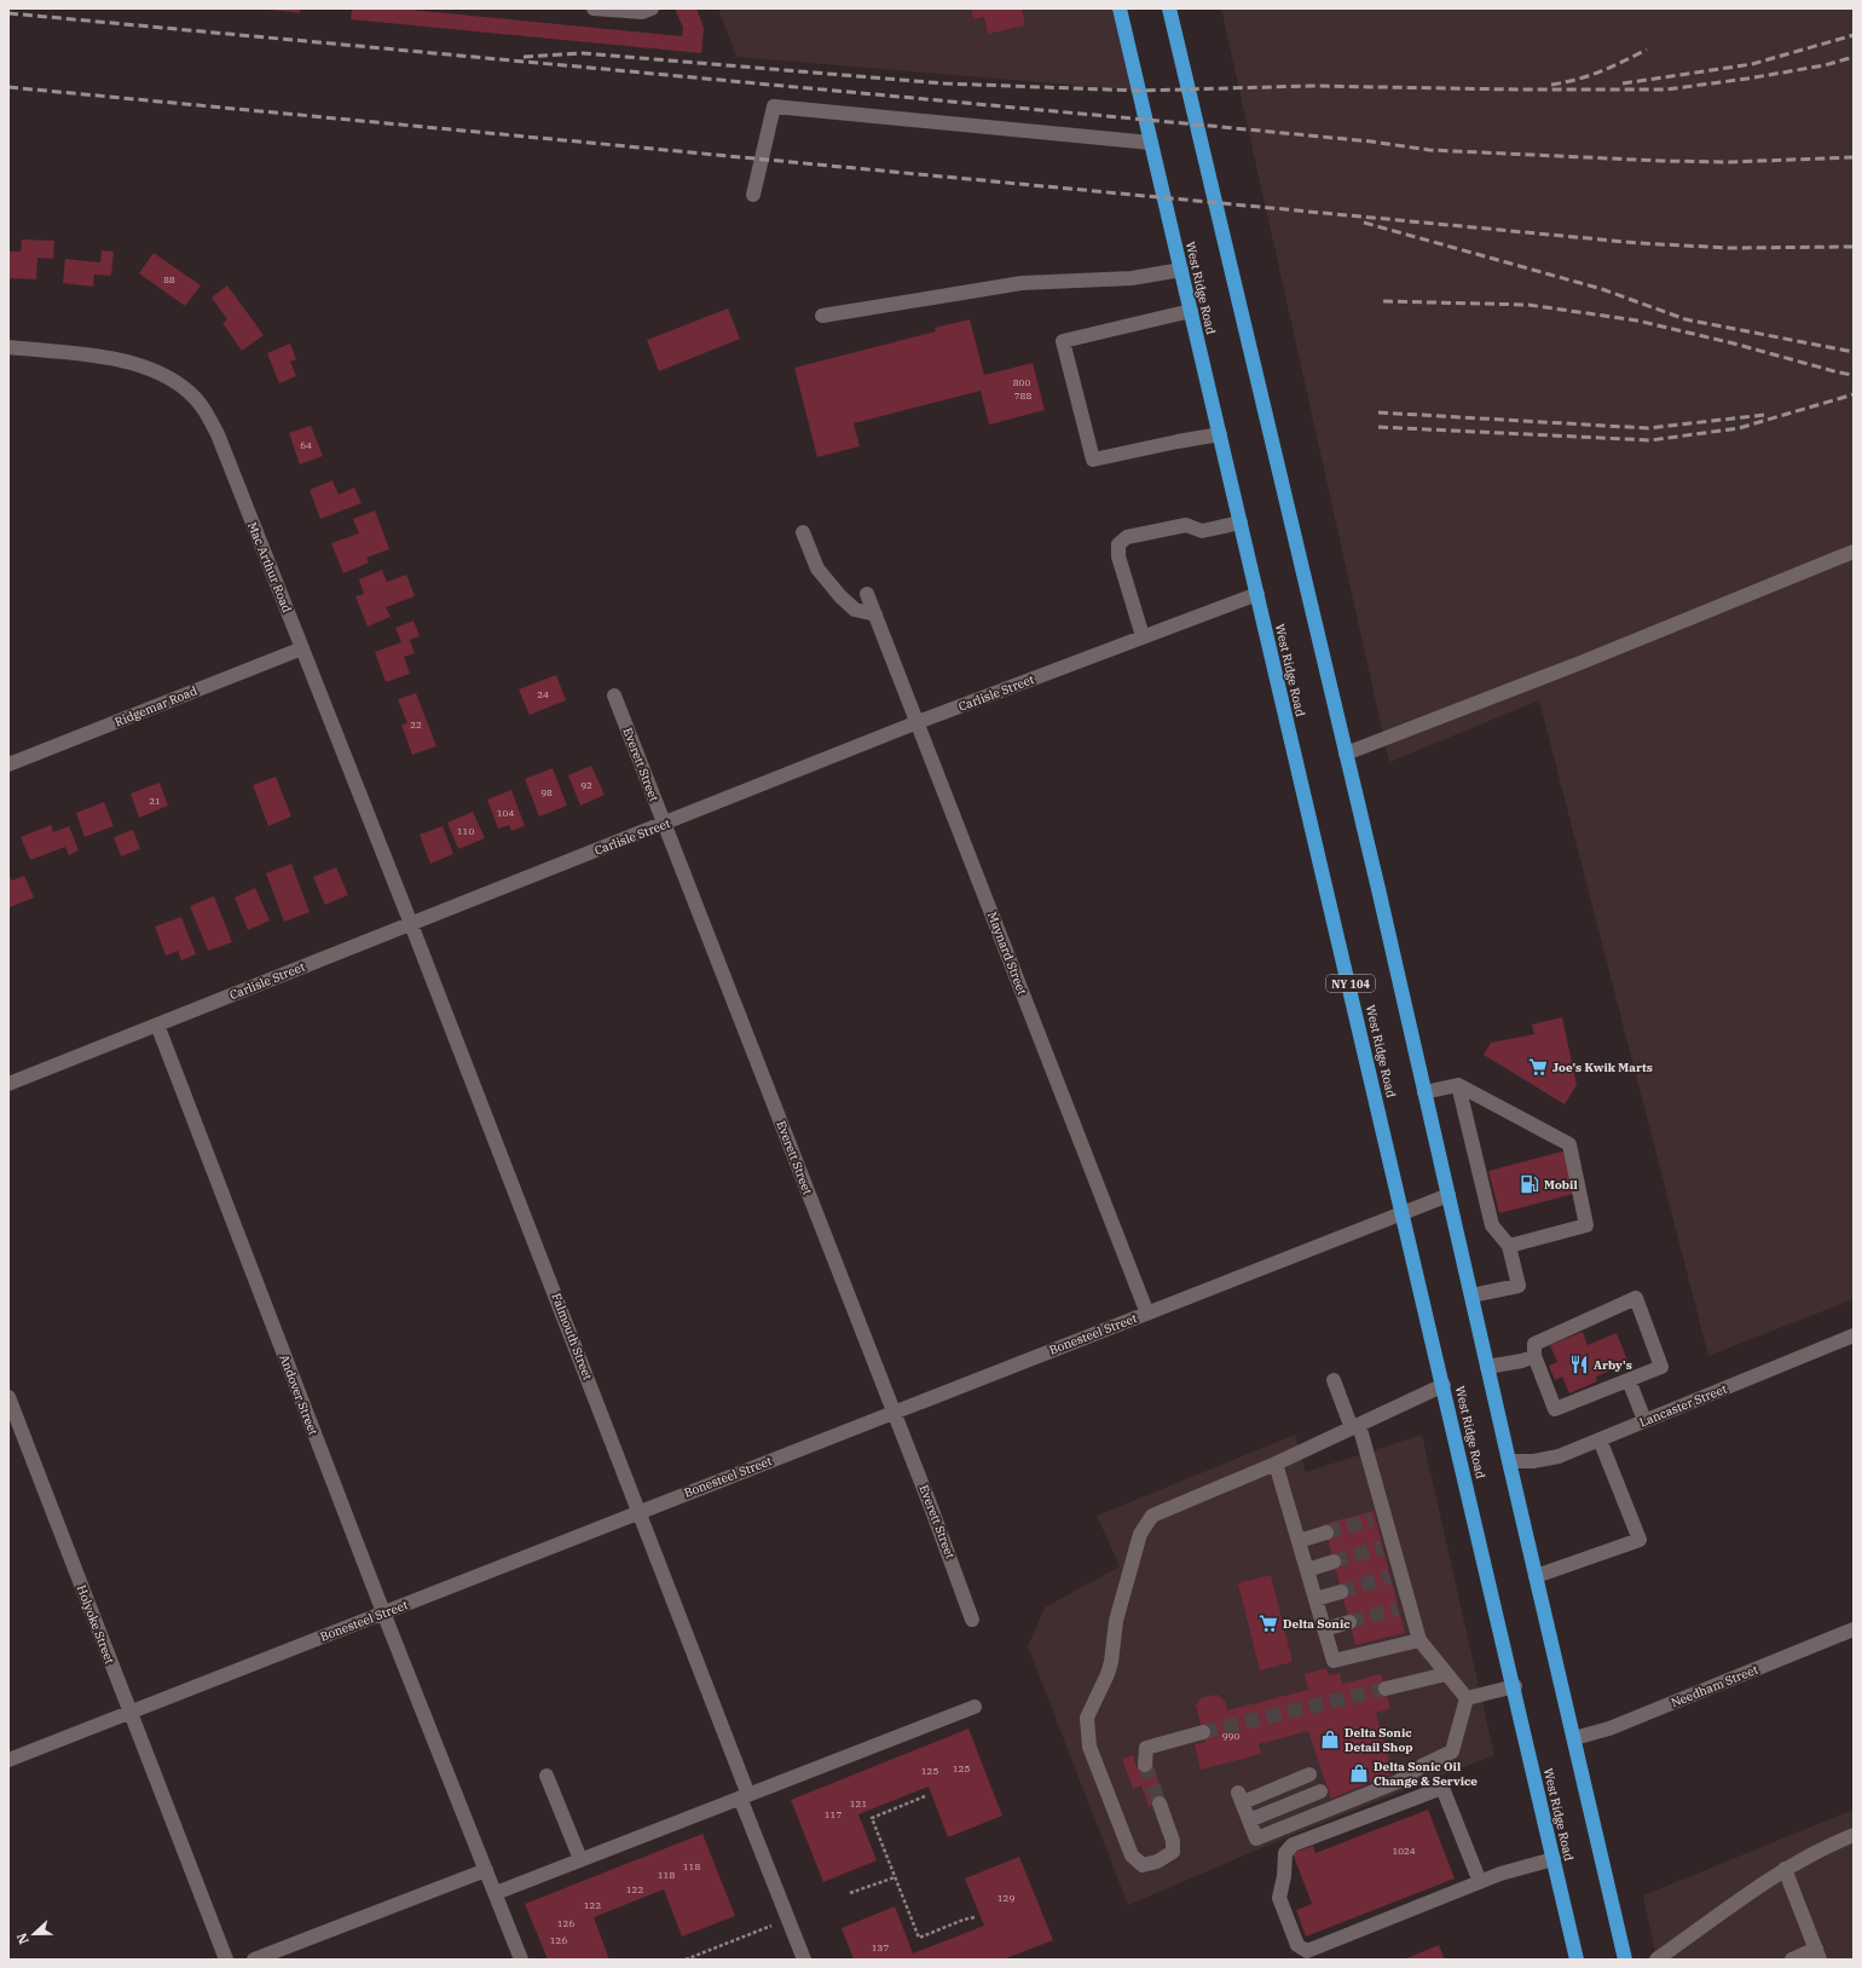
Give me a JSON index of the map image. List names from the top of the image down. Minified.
{"streets":{"highway":["West Ridge Road","NY 104"],"street":["Mac Arthur Road","Carlisle Street","Ridgemar Road","Everett Street","Maynard Street","Bonesteel Street","Falmouth Street","Andover Street","Lancaster Street","Holyoke Street","Needham Street"]},"crossings":[["West Ridge Road","Carlisle Street"],["West Ridge Road","Bonesteel Street"],["Mac Arthur Road","Carlisle Street"],["Mac Arthur Road","Ridgemar Road"],["Mac Arthur Road","Falmouth Street"],["Carlisle Street","Everett Street"],["Carlisle Street","Maynard Street"],["Carlisle Street","Falmouth Street"],["Carlisle Street","Andover Street"],["Everett Street","Bonesteel Street"],["Maynard Street","Bonesteel Street"],["Bonesteel Street","Falmouth Street"],["Bonesteel Street","Andover Street"],["Bonesteel Street","Holyoke Street"]],"places":{"supermarket":["Joe's Kwik Marts","Delta Sonic"],"fuel station":["Mobil"],"restaurant":["Arby's"],"shop":["Delta Sonic Detail Shop","Delta Sonic Oil Change & Service"]},"house_numbers":["88","800","788","64","24","22","92","98","21","104","110","990","125","125","121","117","1024","118","118","122","129","122","126","126","137"],"north":"left"}
